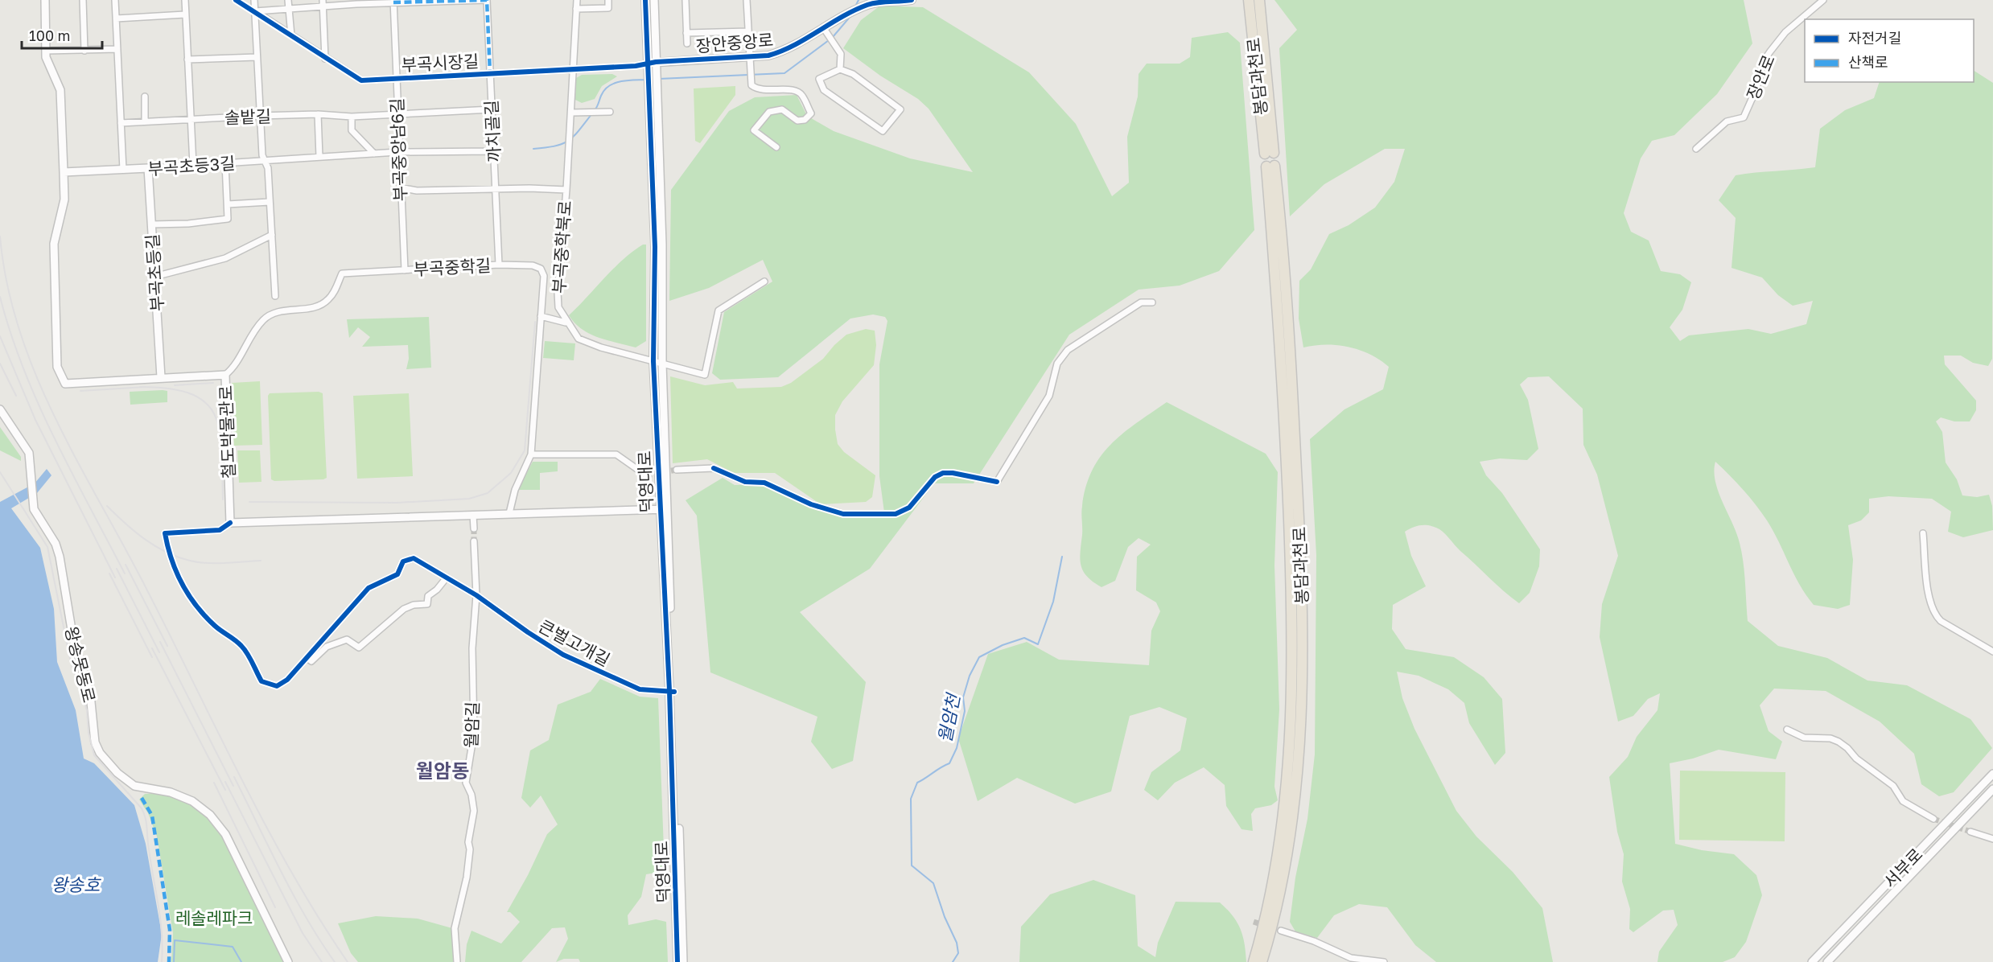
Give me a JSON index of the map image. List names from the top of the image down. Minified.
{"streets":{"highway":["봉담과천로"],"street":["장안중앙로","부곡시장길","장안로","솔밭길","까치골길","부곡중앙남6길","부곡초등3길","부곡중학북로","부곡중학길","부곡초등길","철도박물관로","덕영대로","큰벌고개길","왕송못동로","월암길","서부로"]},"crossings":[["장안중앙로","부곡시장길"],["장안중앙로","덕영대로"],["부곡시장길","까치골길"],["부곡시장길","부곡중앙남6길"],["부곡시장길","덕영대로"],["솔밭길","까치골길"],["솔밭길","부곡중앙남6길"],["까치골길","부곡초등3길"],["까치골길","부곡중학길"],["부곡중앙남6길","부곡초등3길"],["부곡중앙남6길","부곡중학길"],["부곡초등3길","부곡초등길"],["부곡초등3길","철도박물관로"],["부곡중학북로","덕영대로"],["부곡중학길","철도박물관로"],["부곡초등길","철도박물관로"],["덕영대로","큰벌고개길"],["큰벌고개길","월암길"]],"districts":["월암동"],"water":["월암천","왕송호"],"parks":["레솔레파크"],"legend":["자전거길","산책로"],"scale_bar":"100 m"}
